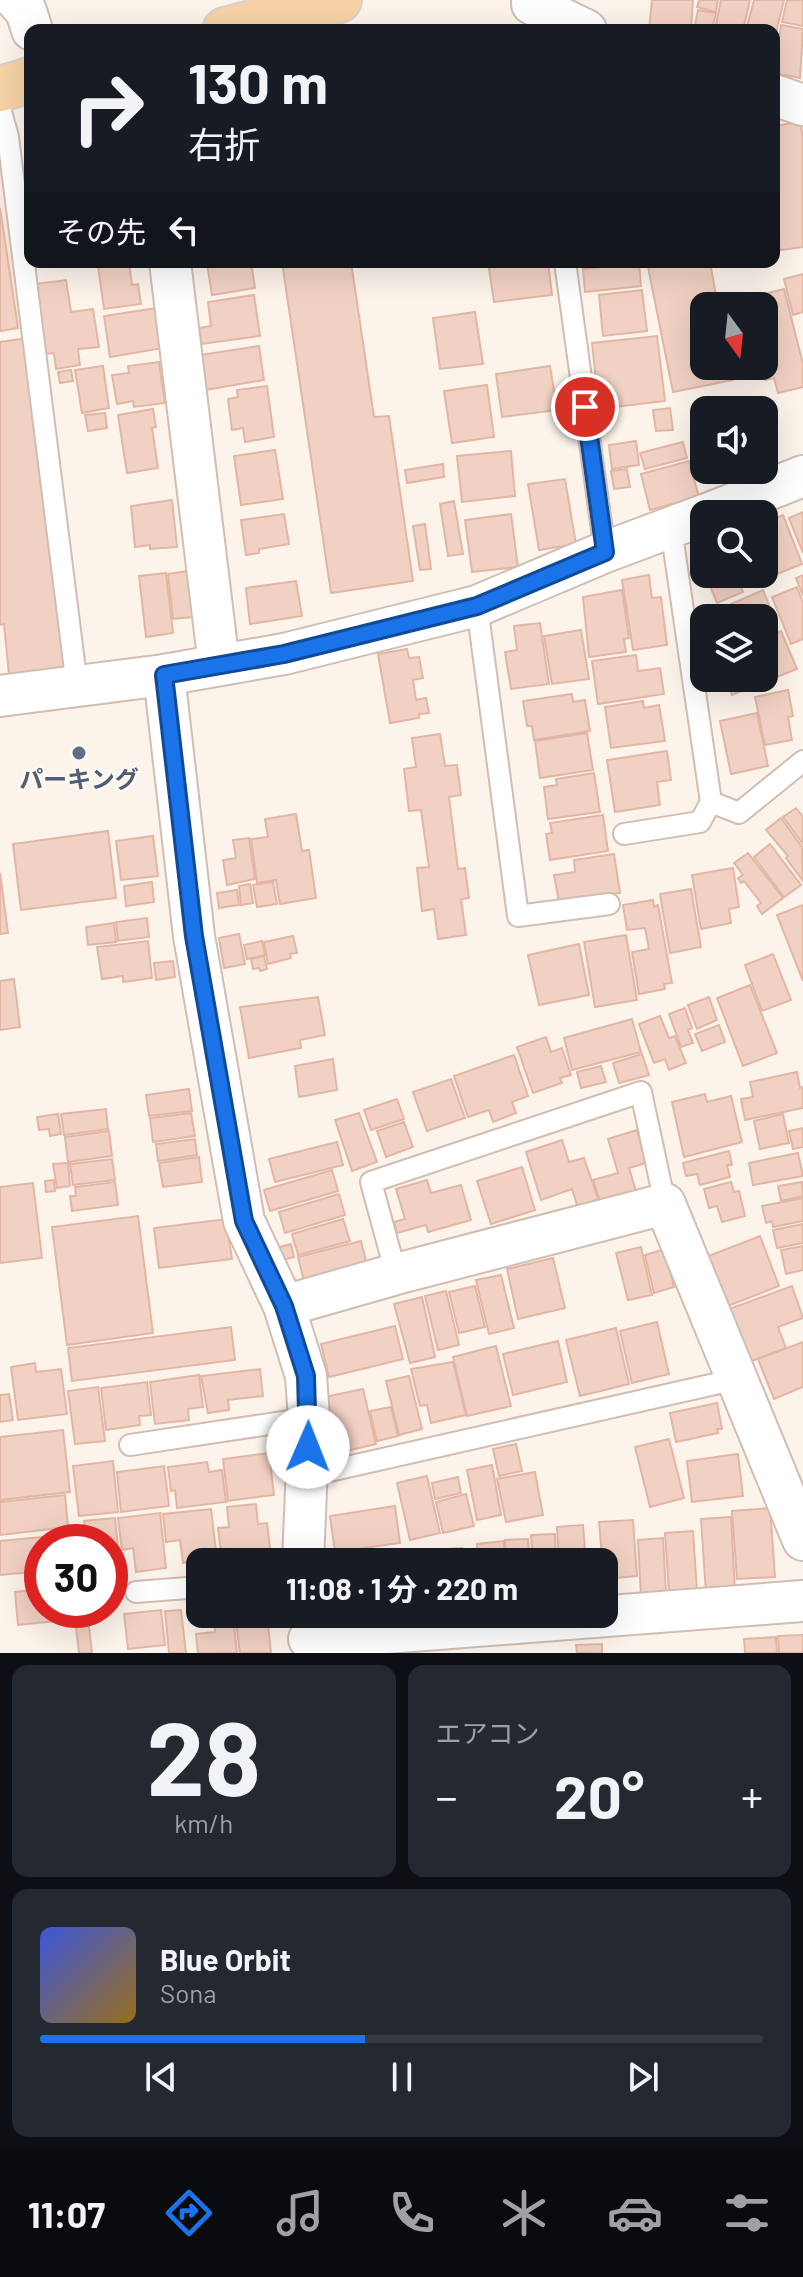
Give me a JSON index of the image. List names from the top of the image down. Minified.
{"places":["パーキング"],"north":"bottom","page":{"turn":["130 m","右折"],"then":"その先","limit":"30","trip":"11:08 · 1 分 · 220 m","tile":[["28","km/h"],"エアコン"],"heat":["−","20°","+"],"song":["Blue Orbit","Sona"],"tabs":"11:07"}}
